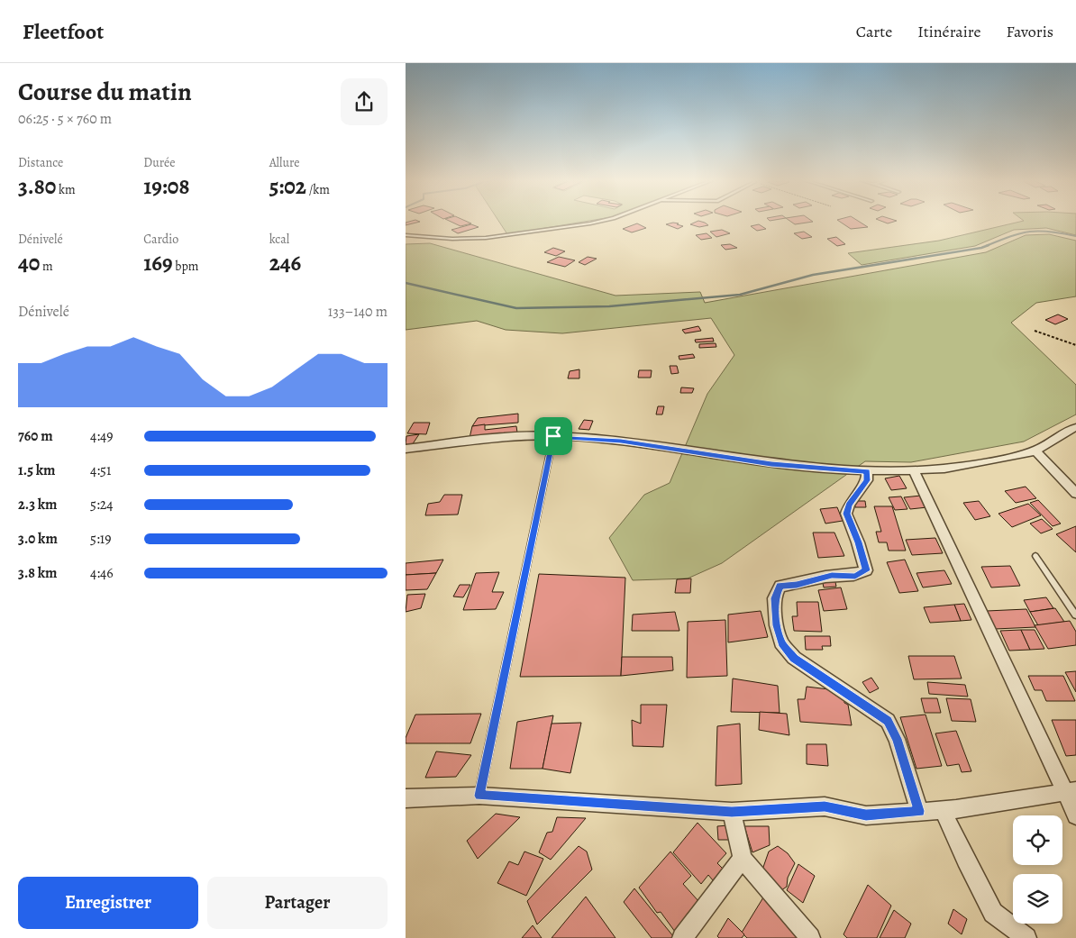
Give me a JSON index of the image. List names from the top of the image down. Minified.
{"page":{"header":"Fleetfoot","nav":["Carte","Itinéraire","Favoris"],"heading":["Course du matin","06:25 · 5 × 760 m"],"stats":[["Distance","3.80 km"],["Durée","19:08"],["Allure","5:02 /km"],["Dénivelé","40 m"],["Cardio","169 bpm"],["kcal","246"]],"chart":["Dénivelé","133–140 m"],"list":[{"name":"760 m","note":"4:49"},{"name":"1.5 km","note":"4:51"},{"name":"2.3 km","note":"5:24"},{"name":"3.0 km","note":"5:19"},{"name":"3.8 km","note":"4:46"}],"buttons":["Enregistrer","Partager"]}}
